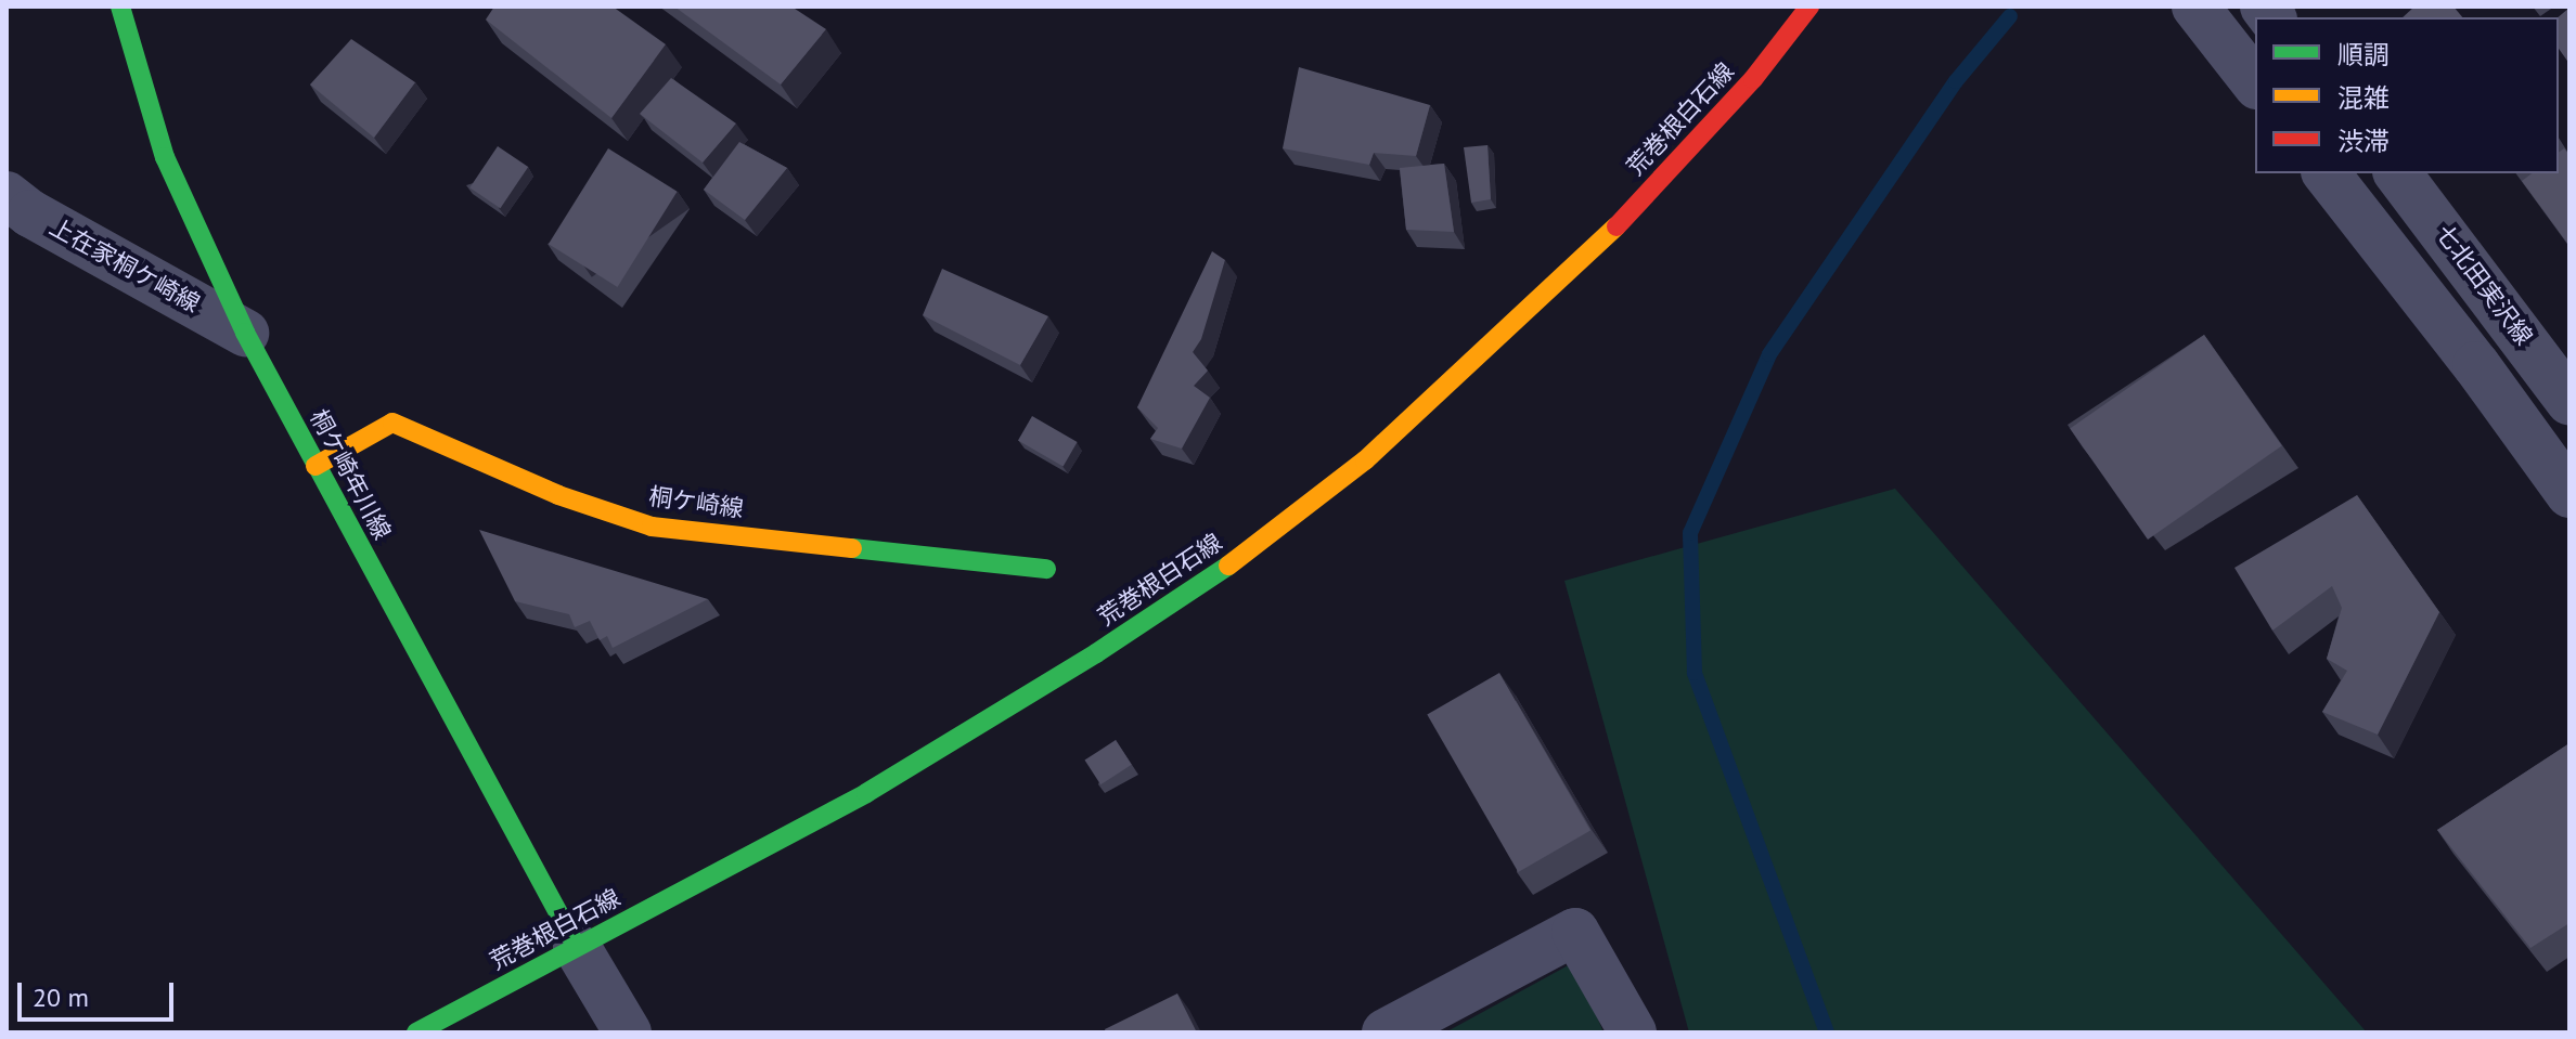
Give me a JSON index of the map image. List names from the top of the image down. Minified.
{"streets":{"street":["荒巻根白石線","上在家桐ケ崎線","七北田実沢線","桐ケ崎年川線","桐ケ崎線"]},"crossings":[["荒巻根白石線","桐ケ崎年川線"],["上在家桐ケ崎線","桐ケ崎年川線"],["桐ケ崎年川線","桐ケ崎線"]],"legend":["順調","混雑","渋滞"],"scale_bar":"20 m"}
